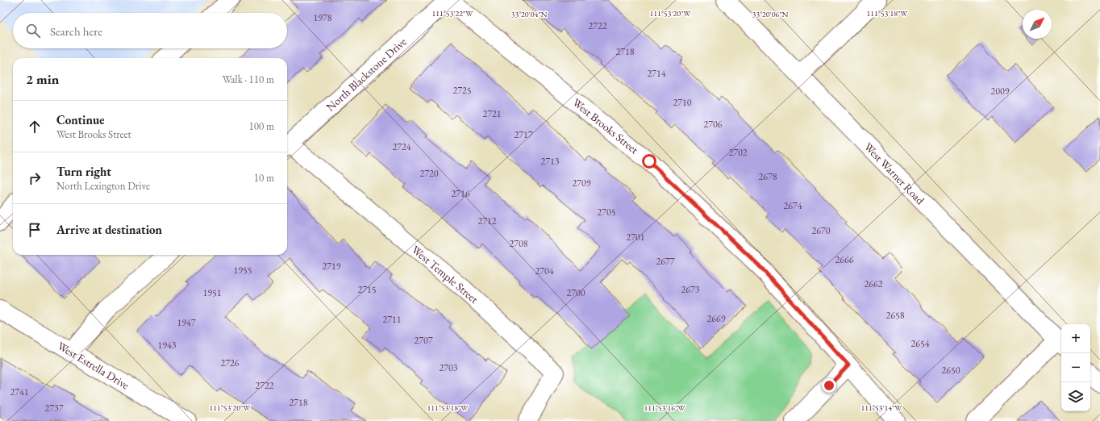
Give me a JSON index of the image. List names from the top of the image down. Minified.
{"streets":{"street":["North Blackstone Drive","West Brooks Street","West Warner Road","West Temple Street","West Estrella Drive"]},"crossings":[["North Blackstone Drive","West Brooks Street"]],"house_numbers":["1978","2722","2718","2714","2725","2009","2710","2721","2706","2717","2724","2702","2713","2720","2678","2709","2716","2674","2705","2712","2670","2701","2708","2666","2677","2719","1955","2704","2662","2715","2673","1951","2700","2658","2669","2711","1947","2707","2654","1943","2726","2703","2650","2722","2741","2718","2737"],"north":"top right","page":{"search":"Search here","heading":["2 min","Walk · 110 m"],"list":[["Continue","West Brooks Street","100 m"],["Turn right","North Lexington Drive","10 m"],"Arrive at destination"],"map_buttons":["+","−"]},"coordinates":["111°53'22\"W","111°53'20\"W","111°53'18\"W","33°20'04\"N","33°20'06\"N","111°53'16\"W","111°53'14\"W"]}
